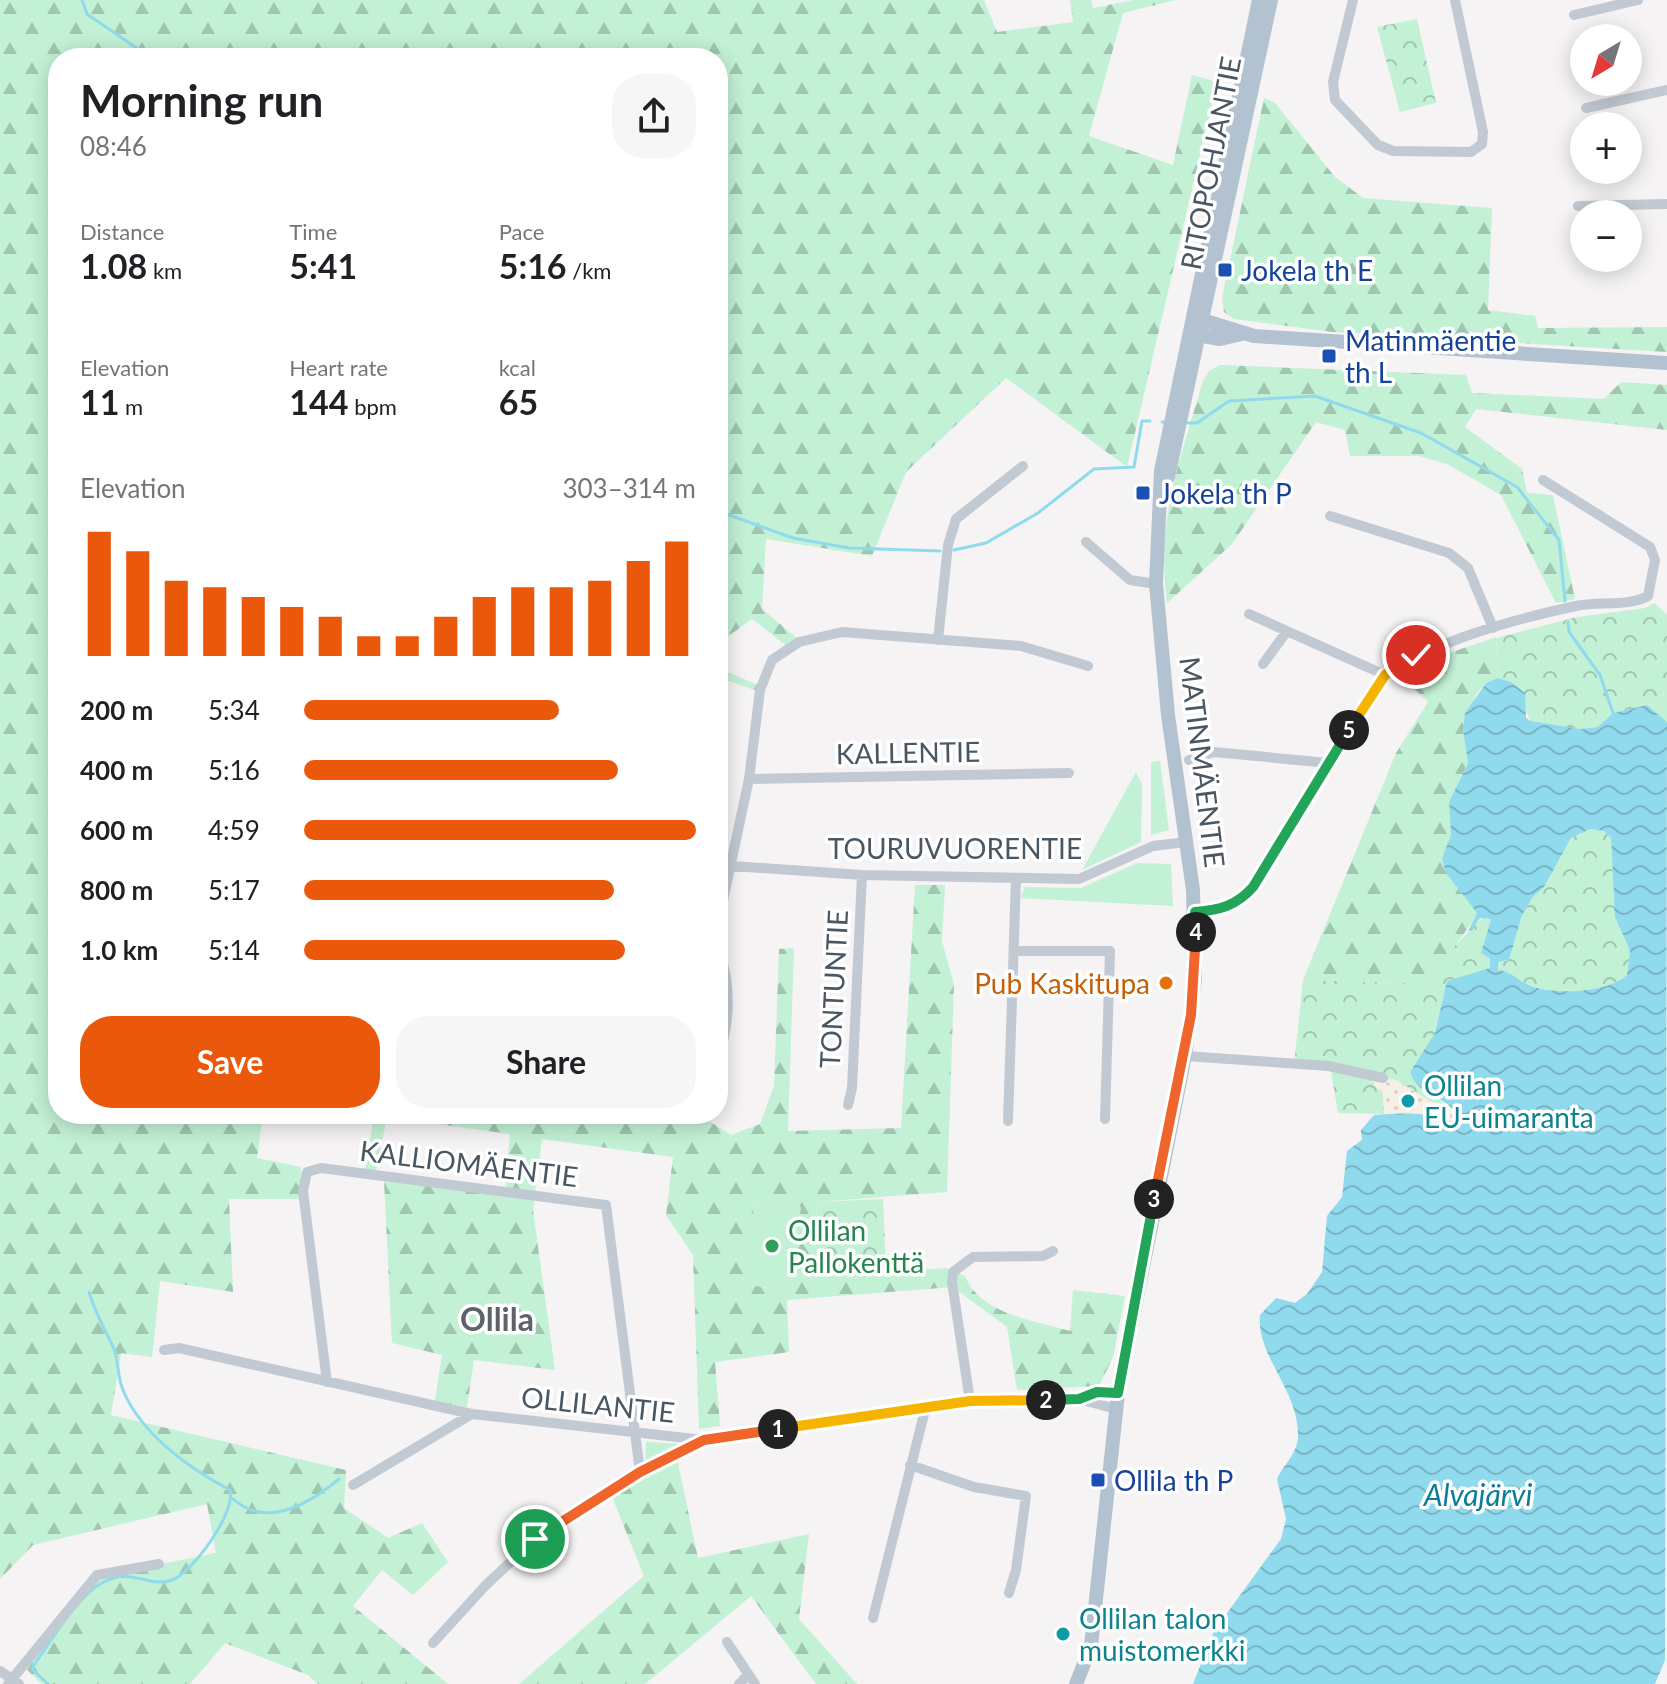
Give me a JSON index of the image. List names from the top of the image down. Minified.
{"streets":{"main road":["RITOPOHJANTIE","MATINMÄENTIE"],"street":["KALLENTIE","TOURUVUORENTIE","TONTUNTIE","KALLIOMÄENTIE","OLLILANTIE"]},"crossings":[["RITOPOHJANTIE","MATINMÄENTIE"],["MATINMÄENTIE","TOURUVUORENTIE"],["MATINMÄENTIE","OLLILANTIE"],["TOURUVUORENTIE","TONTUNTIE"],["KALLIOMÄENTIE","OLLILANTIE"]],"districts":["Ollila"],"water":["Alvajärvi"],"places":{"transit":["Jokela th E","Matinmäentie th L","Jokela th P","Ollila th P"],"other":["Pub Kaskitupa","Ollilan EU-uimaranta","Ollilan Pallokenttä","Ollilan talon muistomerkki"]},"north":"bottom left","page":{"map_buttons":["+","−"],"heading":["Morning run","08:46"],"stats":[["Distance","1.08 km"],["Time","5:41"],["Pace","5:16 /km"],["Elevation","11 m"],["Heart rate","144 bpm"],["kcal","65"]],"chart":["Elevation","303–314 m"],"list":[{"name":"200 m","note":"5:34"},{"name":"400 m","note":"5:16"},{"name":"600 m","note":"4:59"},{"name":"800 m","note":"5:17"},{"name":"1.0 km","note":"5:14"}],"pins":["5","4","3","2","1"],"buttons":["Save","Share"]}}
